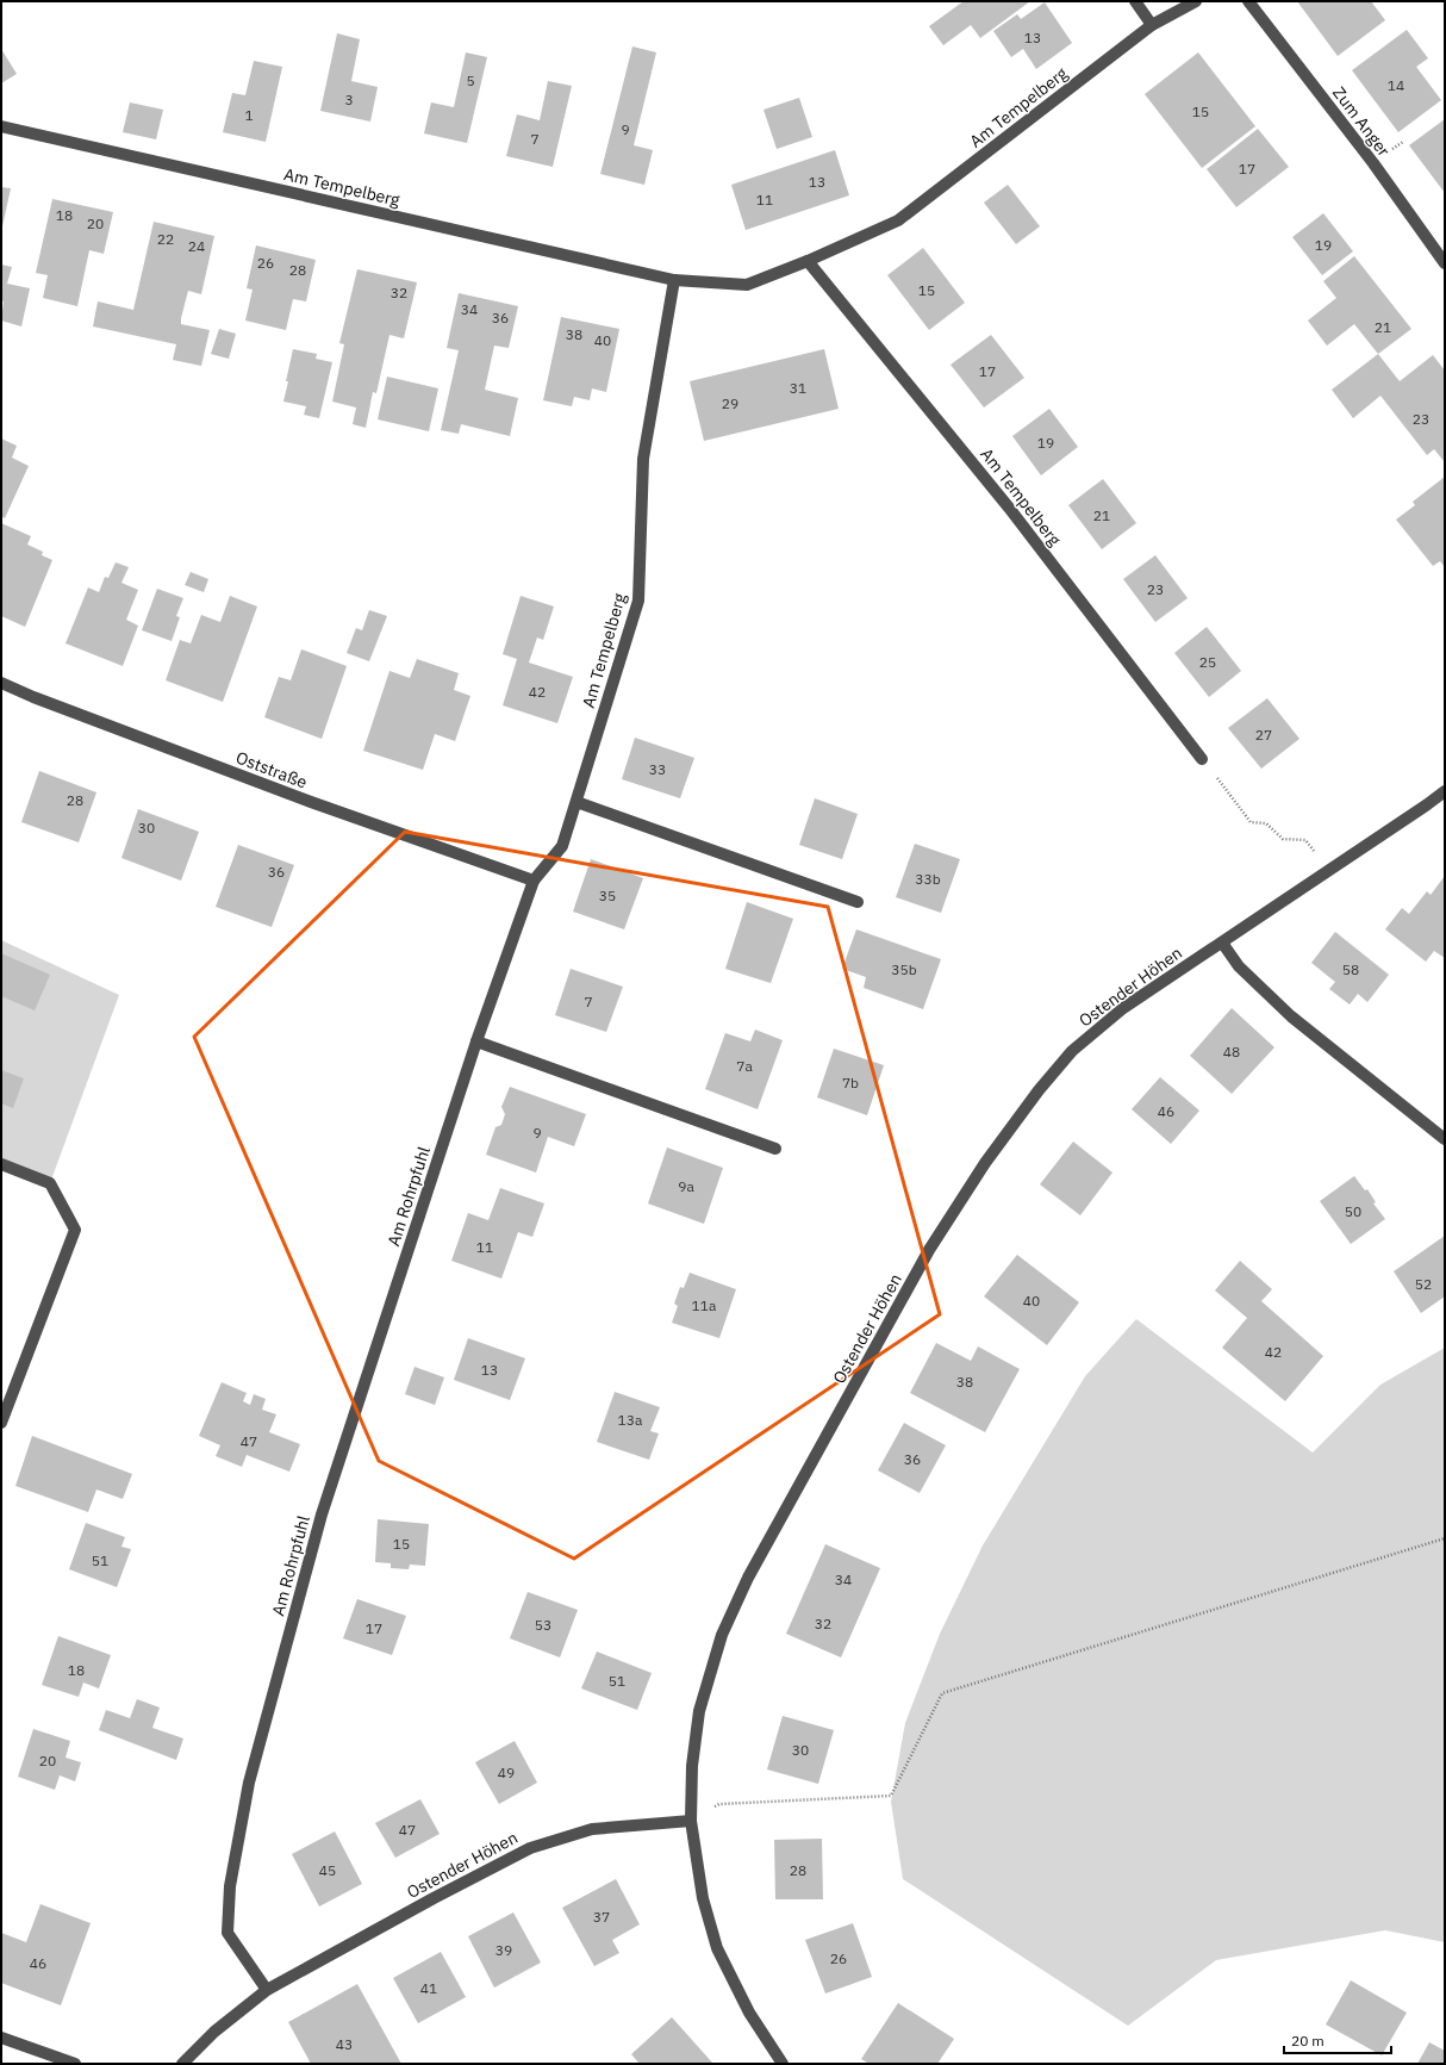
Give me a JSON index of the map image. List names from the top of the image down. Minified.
{"streets":{"street":["Am Tempelberg","Zum Anger","Oststraße","Ostender Höhen","Am Rohrpfuhl"]},"crossings":[["Am Tempelberg","Oststraße"],["Am Tempelberg","Am Rohrpfuhl"],["Oststraße","Am Rohrpfuhl"],["Ostender Höhen","Am Rohrpfuhl"]],"house_numbers":["13","5","14","3","15","1","9","7","17","13","11","18","20","22","19","24","26","28","15","32","34","36","21","38","40","17","31","29","23","19","21","23","25","42","27","33","28","30","36","33b","35","35b","58","7","48","7a","7b","46","9","9a","50","11","52","40","11a","42","13","38","13a","47","36","15","51","34","32","53","17","18","51","30","20","49","47","45","28","37","39","26","46","41","43"],"scale_bar":"20 m"}
